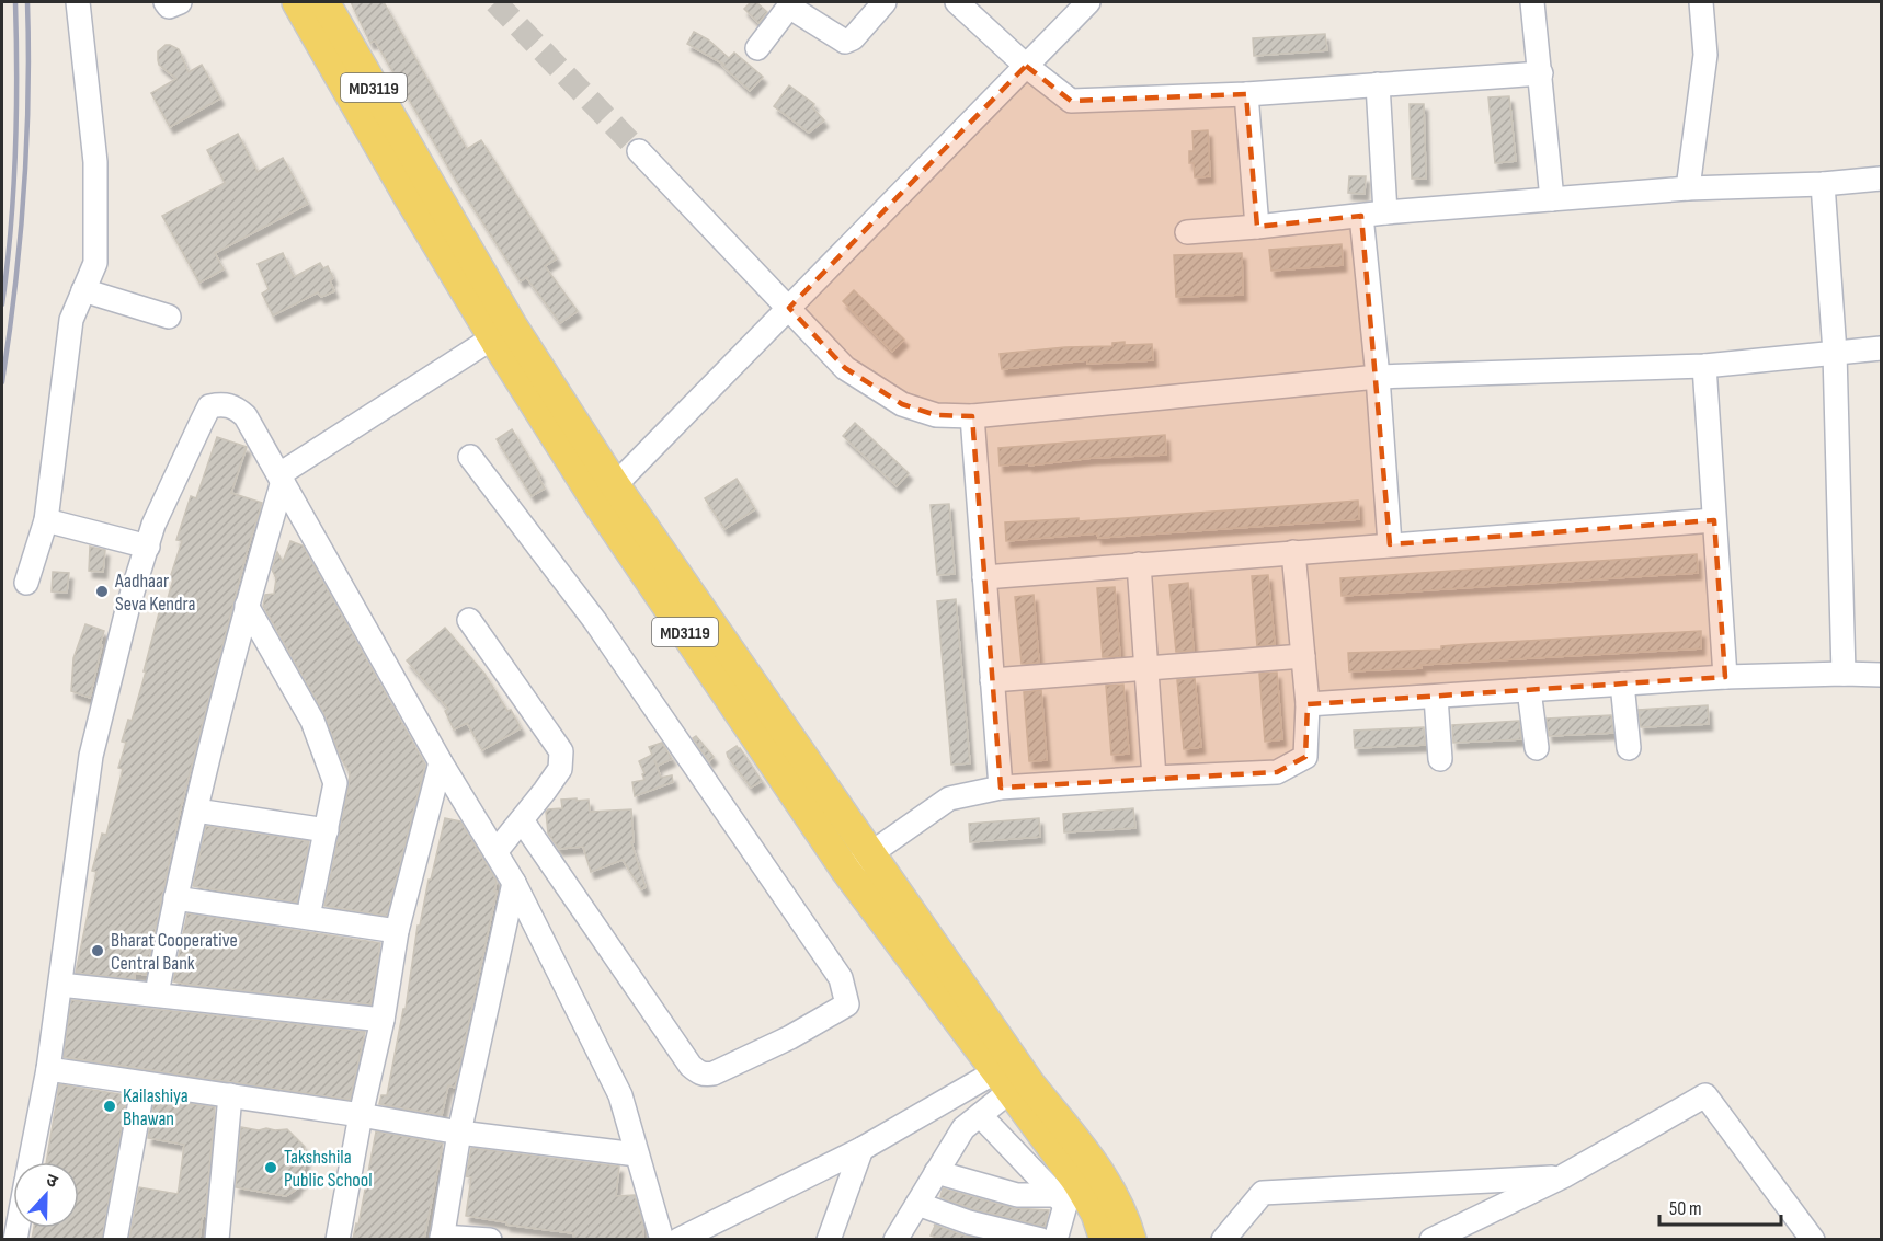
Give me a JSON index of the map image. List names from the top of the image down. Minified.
{"streets":{"main road":["MD3119"]},"places":["Aadhaar Seva Kendra","Bharat Cooperative Central Bank","Kailashiya Bhawan","Takshshila Public School"],"scale_bar":"50 m","north":"top"}
